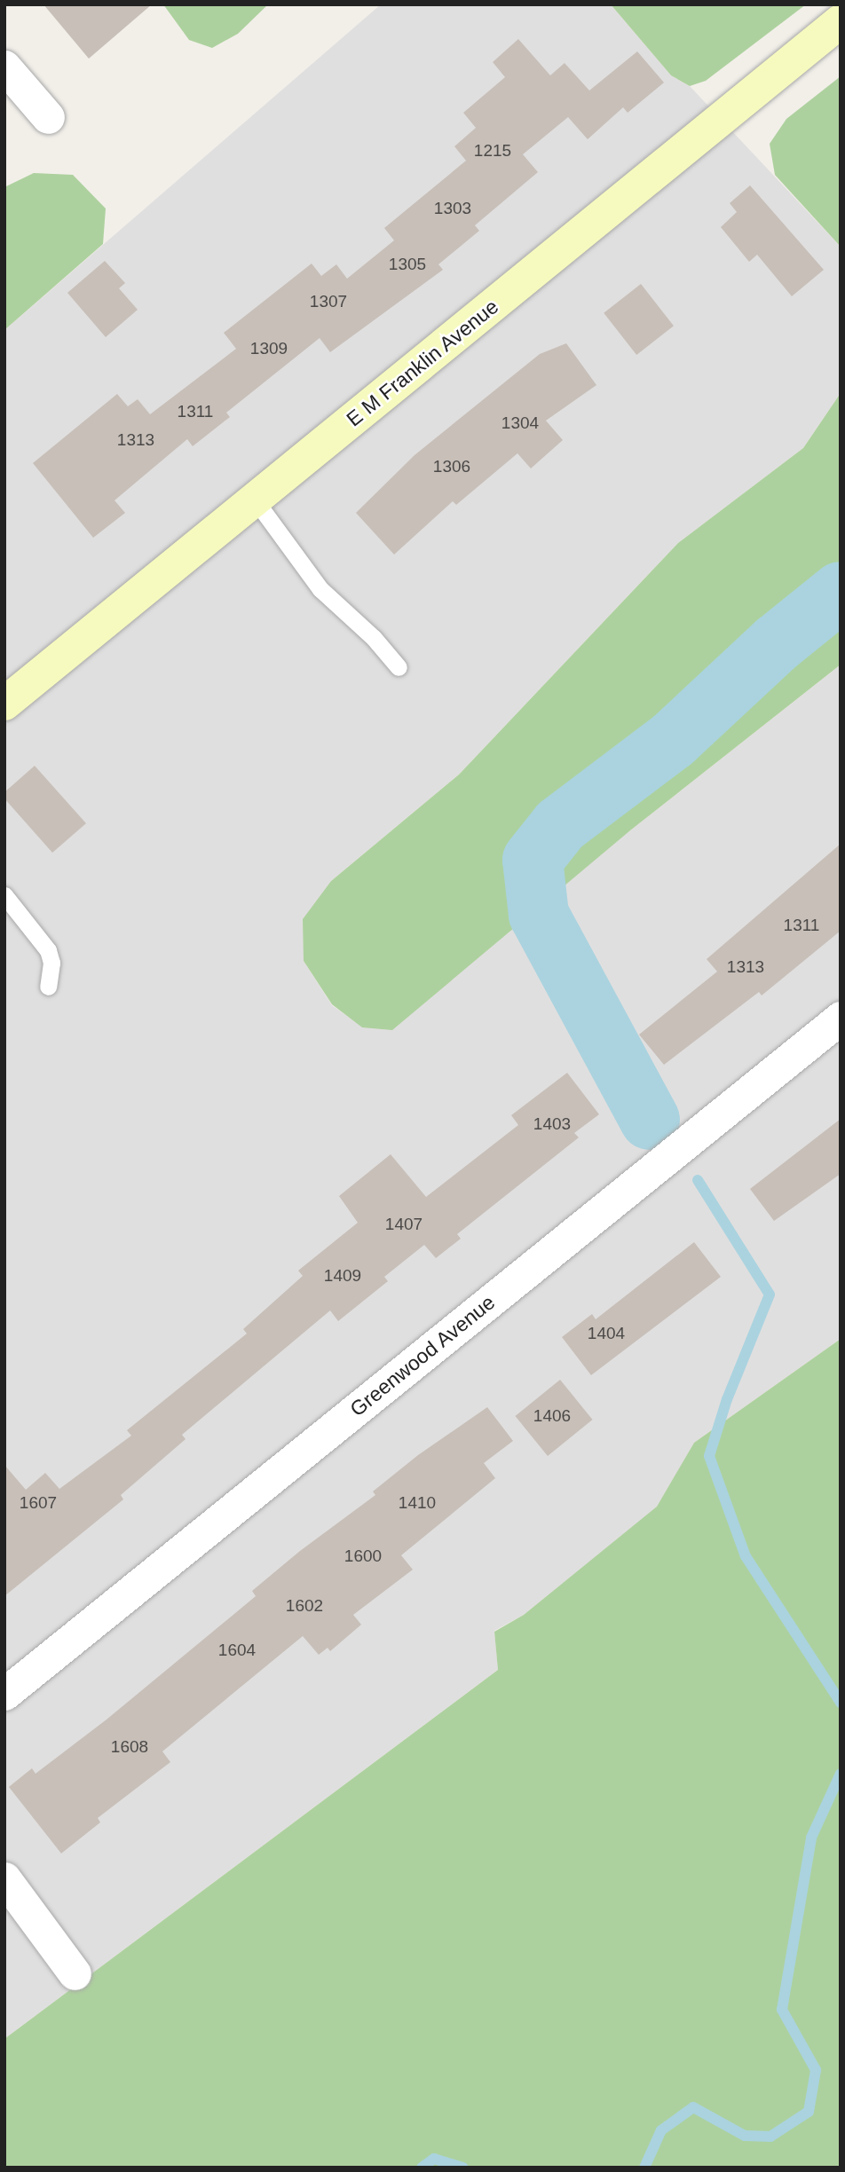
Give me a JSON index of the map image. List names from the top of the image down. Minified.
{"streets":{"street":["E M Franklin Avenue","Greenwood Avenue"]},"house_numbers":["1215","1303","1305","1307","1309","1311","1304","1313","1306","1311","1313","1403","1407","1409","1404","1406","1607","1410","1600","1602","1604","1608"]}
